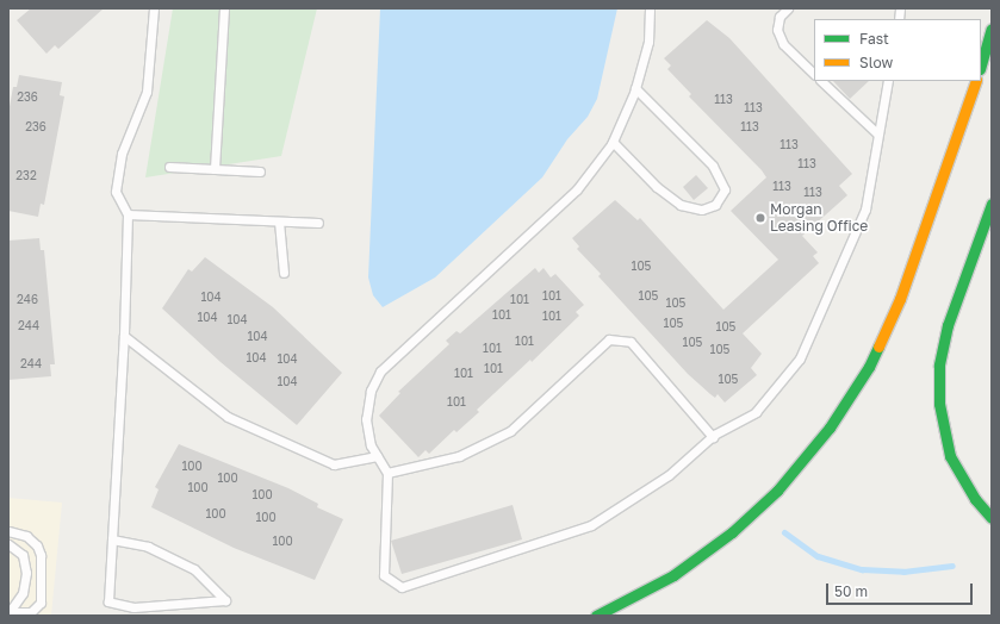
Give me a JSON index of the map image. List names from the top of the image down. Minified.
{"places":["Morgan Leasing Office"],"house_numbers":["236","113","113","236","113","113","113","232","113","113","105","101","105","104","246","101","105","101","101","104","104","105","244","105","104","101","105","101","105","104","104","244","101","101","105","104","101","100","100","100","100","100","100","100"],"legend":["Fast","Slow"],"scale_bar":"50 m"}
